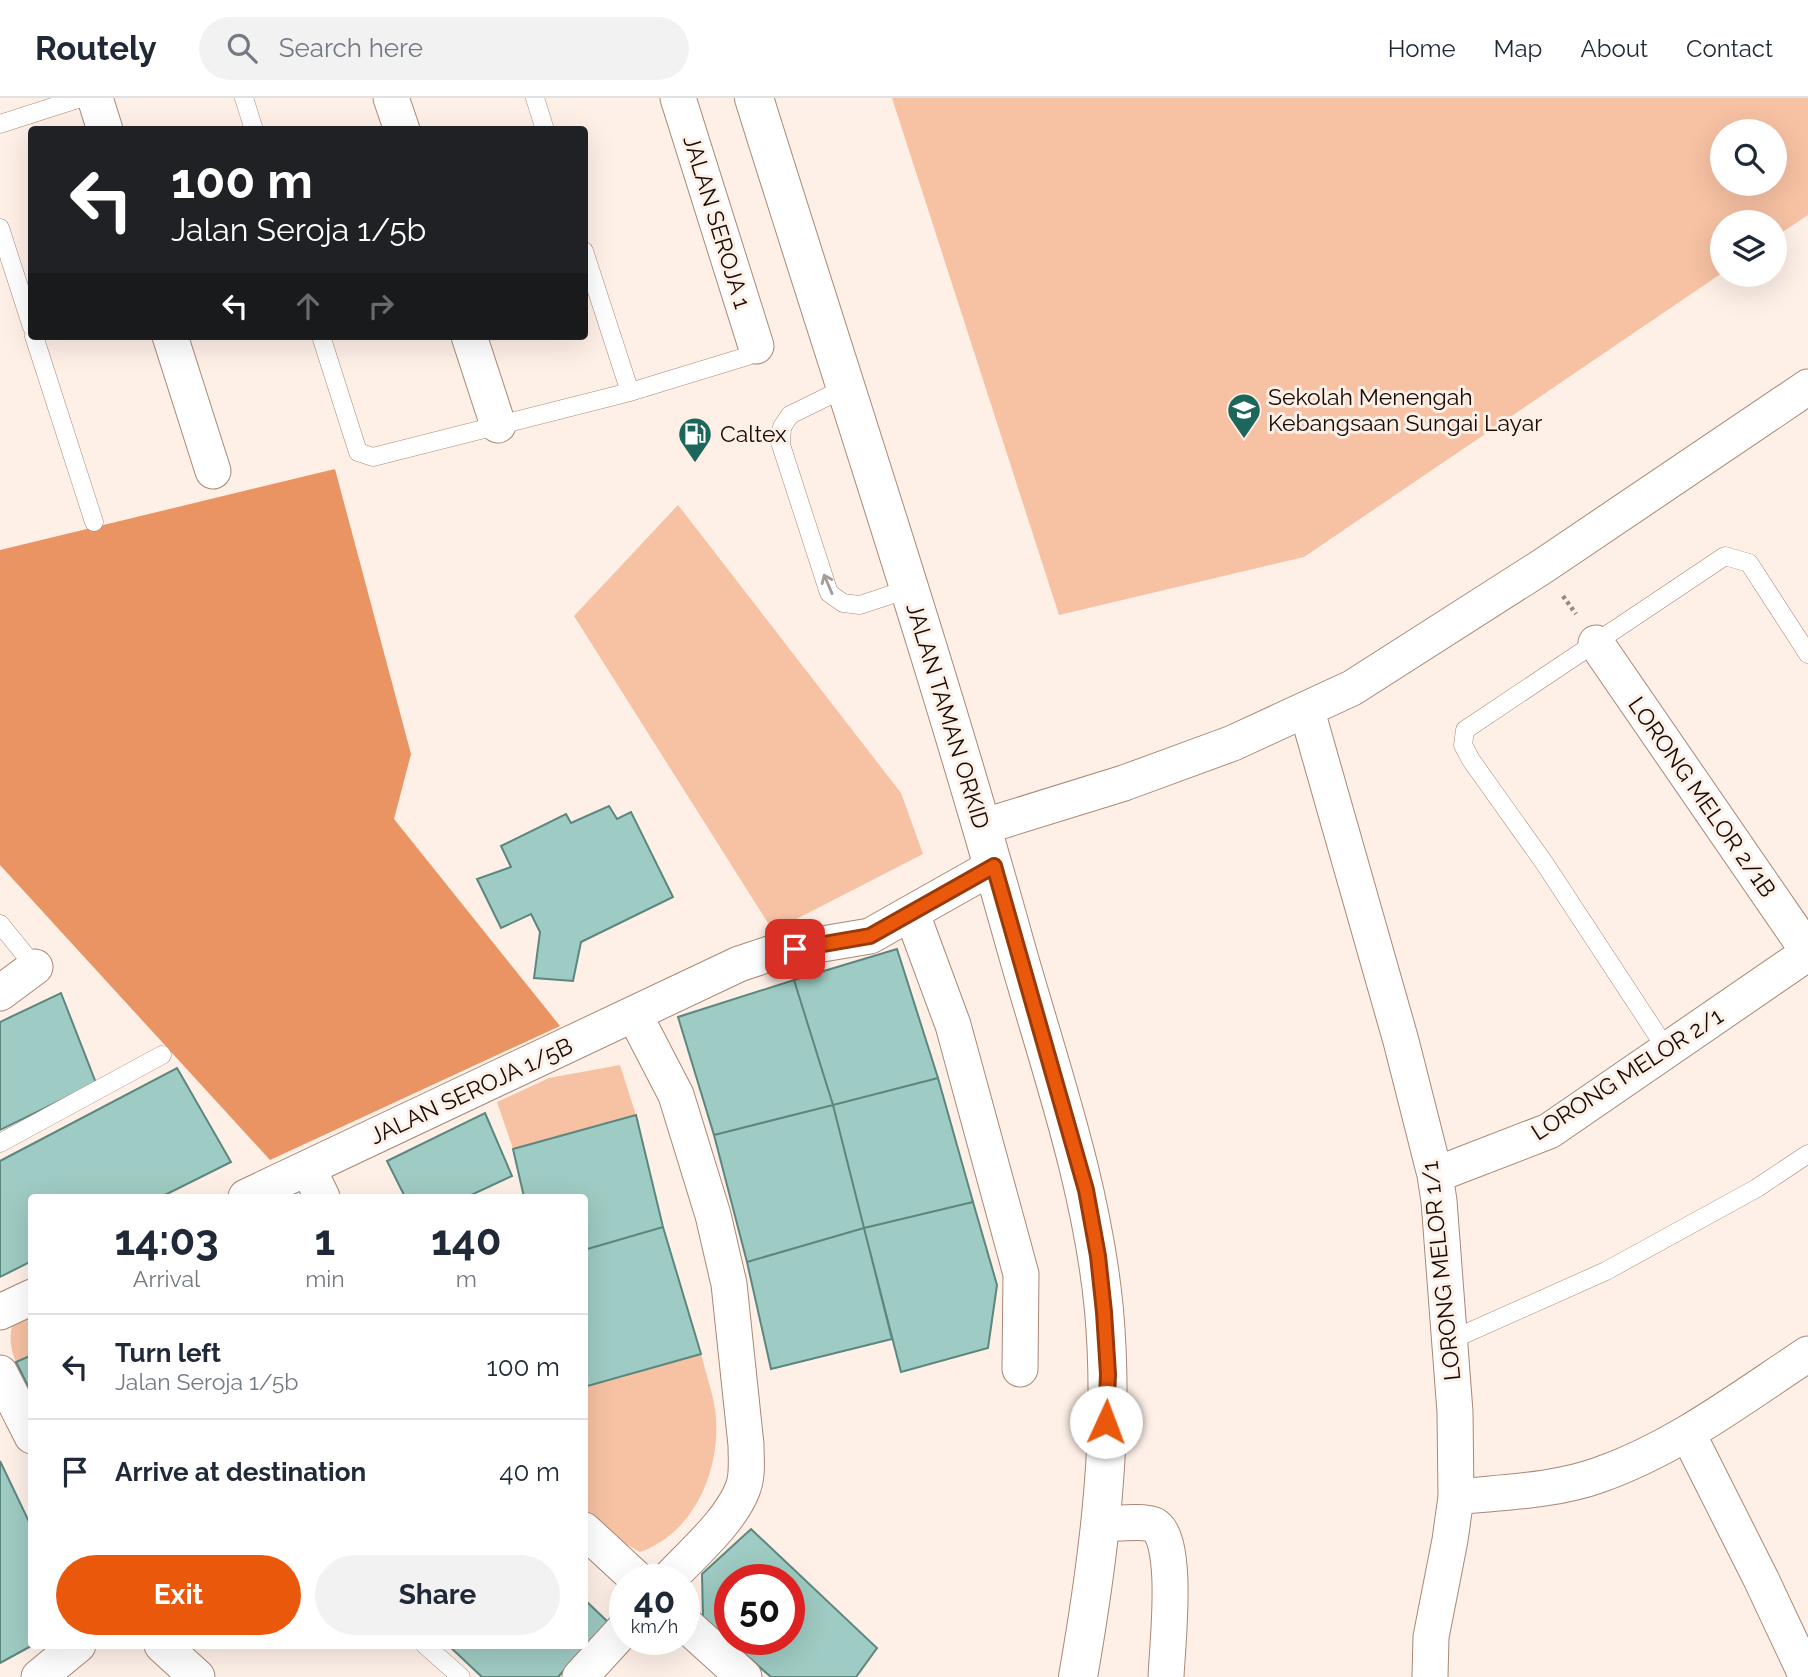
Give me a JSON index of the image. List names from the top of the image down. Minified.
{"streets":{"main road":["JALAN TAMAN ORKID"],"street":["JALAN SEROJA 1","LORONG MELOR 2/1B","LORONG MELOR 2/1","JALAN SEROJA 1/5B","LORONG MELOR 1/1"]},"crossings":[["JALAN TAMAN ORKID","JALAN SEROJA 1/5B"],["LORONG MELOR 2/1B","LORONG MELOR 2/1"],["LORONG MELOR 2/1","LORONG MELOR 1/1"]],"places":{"school or university":["Sekolah Menengah Kebangsaan Sungai Layar"],"fuel station":["Caltex"]},"page":{"header":"Routely","search":"Search here","nav":["Home","Map","About","Contact"],"turn":["100 m","Jalan Seroja 1/5b"],"eta":["14:03","Arrival","1","min","140","m"],"list":[{"name":"Turn left","note":"Jalan Seroja 1/5b","value":"100 m"},{"name":"Arrive at destination","value":"40 m"}],"buttons":["Exit","Share"],"speed":"40 km/h","limit":"50"}}
